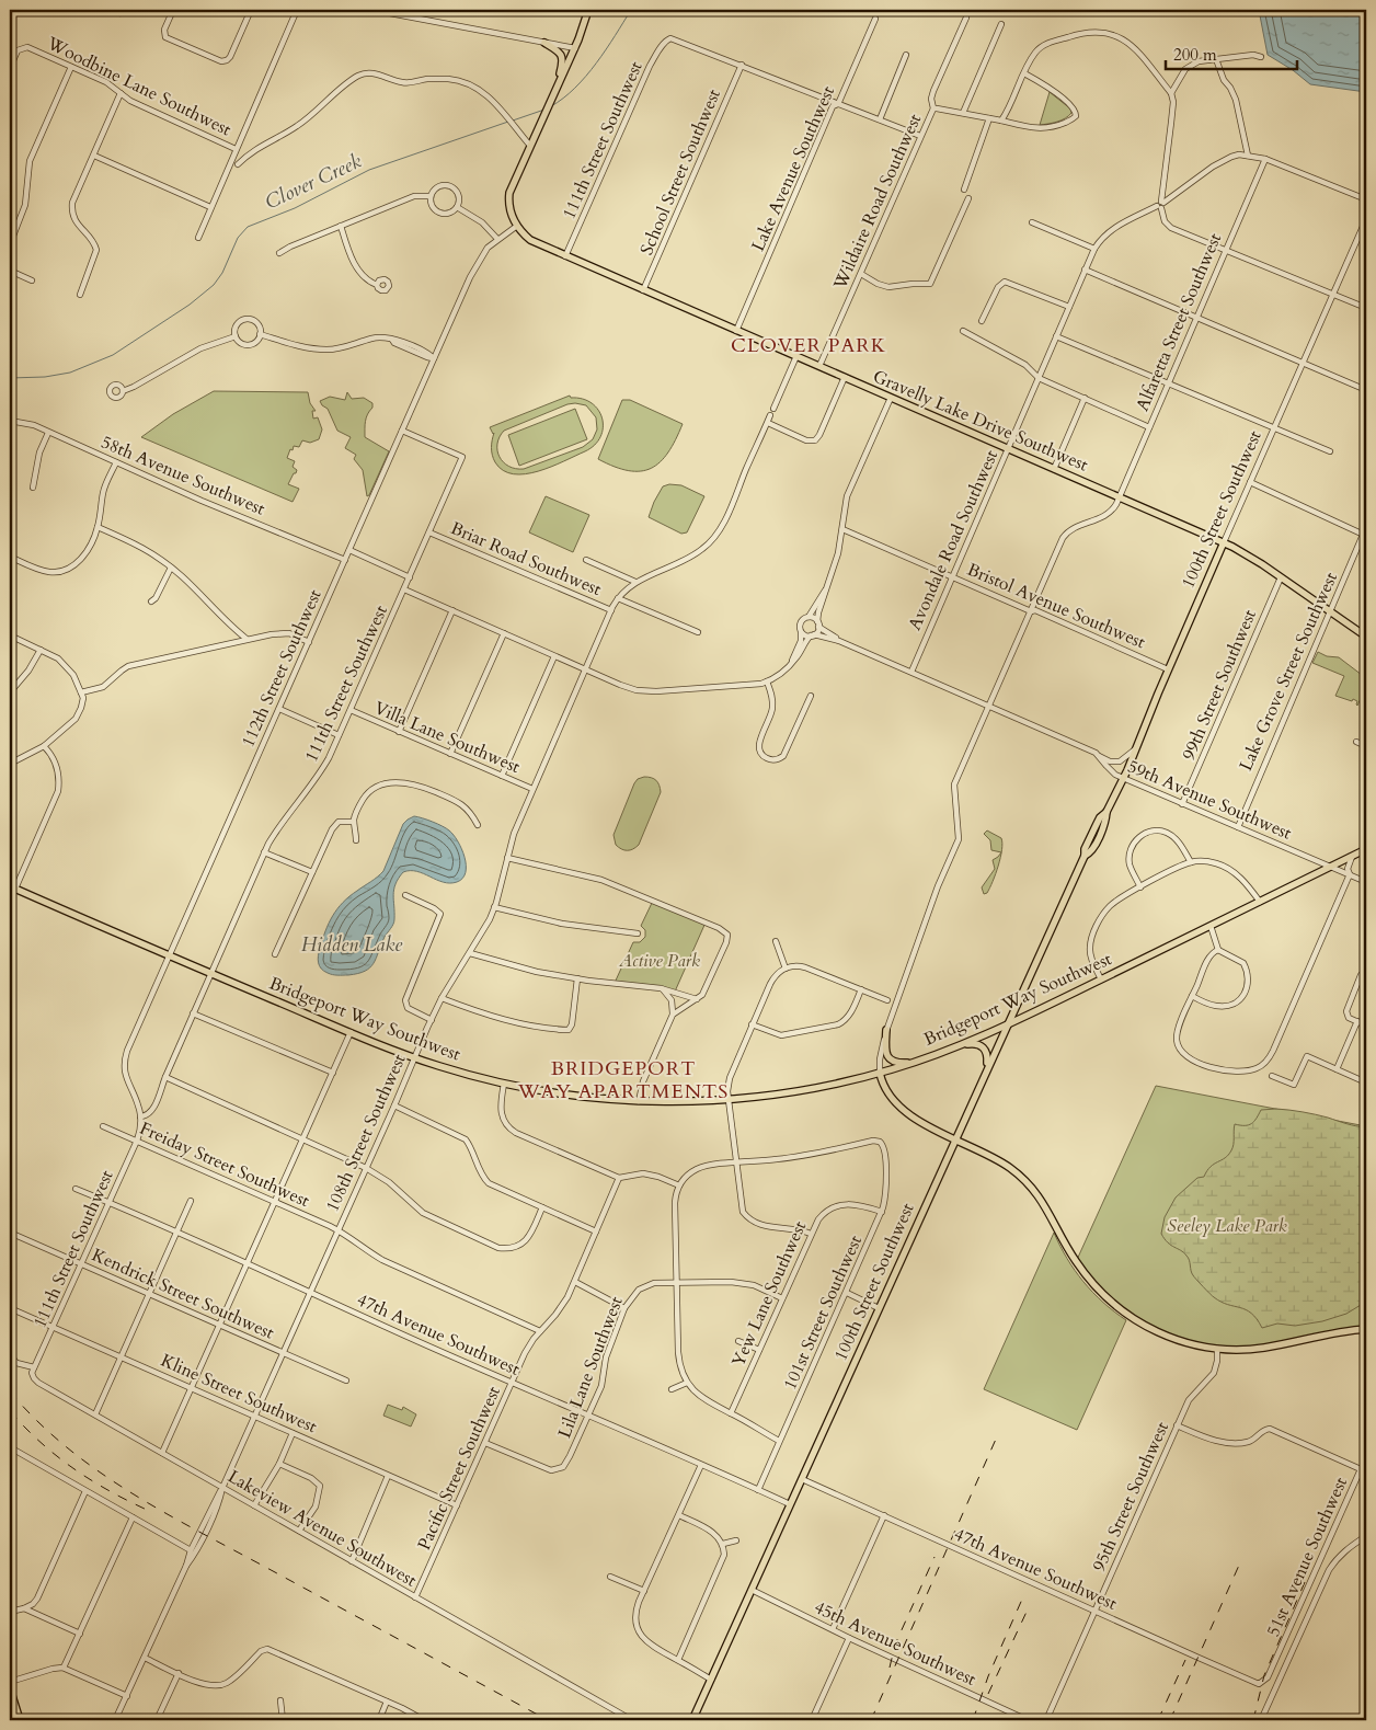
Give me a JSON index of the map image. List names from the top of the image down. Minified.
{"streets":{"main road":["Gravelly Lake Drive Southwest","100th Street Southwest","Bridgeport Way Southwest"],"street":["Woodbine Lane Southwest","111th Street Southwest","Lake Avenue Southwest","School Street Southwest","Wildaire Road Southwest","Alfaretta Street Southwest","58th Avenue Southwest","Avondale Road Southwest","Briar Road Southwest","Bristol Avenue Southwest","112th Street Southwest","Lake Grove Street Southwest","99th Street Southwest","Villa Lane Southwest","59th Avenue Southwest","108th Street Southwest","Freiday Street Southwest","Kendrick Street Southwest","Yew Lane Southwest","101st Street Southwest","47th Avenue Southwest","Lila Lane Southwest","Kline Street Southwest","Pacific Street Southwest","95th Street Southwest","Lakeview Avenue Southwest","51st Avenue Southwest","45th Avenue Southwest"]},"crossings":[["111th Street Southwest","School Street Southwest"],["111th Street Southwest","Gravelly Lake Drive Southwest"],["111th Street Southwest","Briar Road Southwest"],["111th Street Southwest","112th Street Southwest"],["111th Street Southwest","Villa Lane Southwest"],["111th Street Southwest","Bridgeport Way Southwest"],["111th Street Southwest","Freiday Street Southwest"],["111th Street Southwest","Kendrick Street Southwest"],["111th Street Southwest","47th Avenue Southwest"],["111th Street Southwest","Kline Street Southwest"],["111th Street Southwest","Lakeview Avenue Southwest"],["Lake Avenue Southwest","Gravelly Lake Drive Southwest"],["School Street Southwest","Gravelly Lake Drive Southwest"],["Wildaire Road Southwest","Gravelly Lake Drive Southwest"],["Alfaretta Street Southwest","Gravelly Lake Drive Southwest"],["Alfaretta Street Southwest","Bristol Avenue Southwest"],["Alfaretta Street Southwest","59th Avenue Southwest"],["Alfaretta Street Southwest","Bridgeport Way Southwest"],["Gravelly Lake Drive Southwest","100th Street Southwest"],["Gravelly Lake Drive Southwest","Avondale Road Southwest"],["Gravelly Lake Drive Southwest","112th Street Southwest"],["Gravelly Lake Drive Southwest","Lake Grove Street Southwest"],["Gravelly Lake Drive Southwest","99th Street Southwest"],["58th Avenue Southwest","112th Street Southwest"],["100th Street Southwest","Bristol Avenue Southwest"],["100th Street Southwest","59th Avenue Southwest"],["100th Street Southwest","Bridgeport Way Southwest"],["100th Street Southwest","47th Avenue Southwest"],["100th Street Southwest","45th Avenue Southwest"],["Avondale Road Southwest","Bristol Avenue Southwest"],["Avondale Road Southwest","59th Avenue Southwest"],["112th Street Southwest","Bridgeport Way Southwest"],["112th Street Southwest","Freiday Street Southwest"],["Lake Grove Street Southwest","59th Avenue Southwest"],["99th Street Southwest","59th Avenue Southwest"],["Villa Lane Southwest","108th Street Southwest"],["59th Avenue Southwest","Bridgeport Way Southwest"],["Bridgeport Way Southwest","108th Street Southwest"],["108th Street Southwest","Freiday Street Southwest"],["108th Street Southwest","Kendrick Street Southwest"],["108th Street Southwest","47th Avenue Southwest"],["108th Street Southwest","Kline Street Southwest"],["108th Street Southwest","Lakeview Avenue Southwest"],["Freiday Street Southwest","Pacific Street Southwest"],["Yew Lane Southwest","101st Street Southwest"],["Yew Lane Southwest","Lila Lane Southwest"],["101st Street Southwest","47th Avenue Southwest"],["47th Avenue Southwest","Lila Lane Southwest"],["47th Avenue Southwest","Pacific Street Southwest"],["47th Avenue Southwest","95th Street Southwest"],["47th Avenue Southwest","51st Avenue Southwest"],["Lila Lane Southwest","Pacific Street Southwest"],["Kline Street Southwest","Pacific Street Southwest"],["Pacific Street Southwest","Lakeview Avenue Southwest"],["95th Street Southwest","51st Avenue Southwest"]],"districts":["CLOVER PARK","BRIDGEPORT WAY APARTMENTS"],"water":["Clover Creek","Hidden Lake"],"parks":["Active Park","Seeley Lake Park"],"scale_bar":"200 m"}
